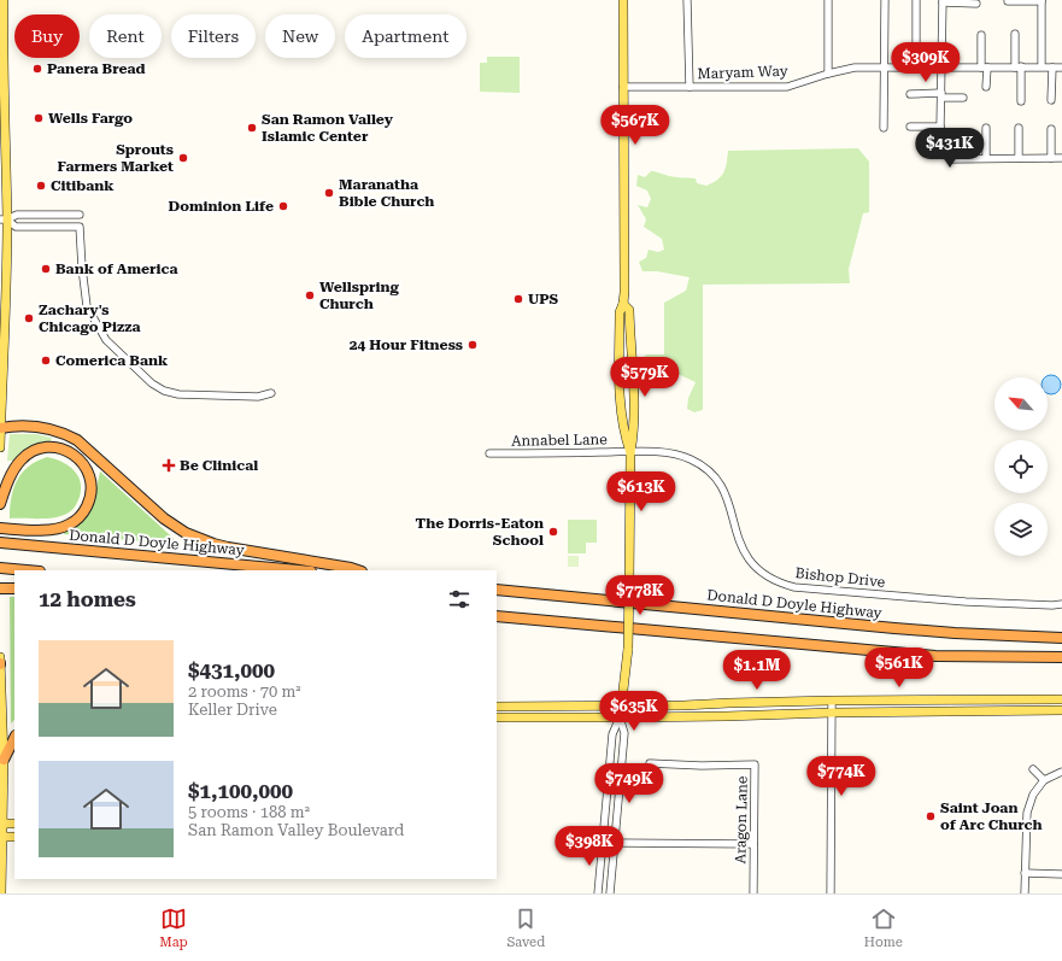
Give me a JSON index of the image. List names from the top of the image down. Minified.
{"streets":{"highway":["Donald D Doyle Highway"],"street":["Maryam Way","Annabel Lane","Bishop Drive","Aragon Lane"]},"crossings":[["Annabel Lane","Bishop Drive"]],"places":{"other":["Panera Bread","Wells Fargo","San Ramon Valley Islamic Center","Sprouts Farmers Market","Citibank","Maranatha Bible Church","Dominion Life","Bank of America","Wellspring Church","UPS","Zachary's Chicago Pizza","24 Hour Fitness","Comerica Bank","The Dorris-Eaton School","Saint Joan of Arc Church"],"health":["Be Clinical"]},"north":"top left","page":{"chip":["Buy","Rent","Filters","New","Apartment"],"price":["$309K","$567K","$431K","$579K","$613K","$778K","$561K","$1.1M","$635K","$774K","$749K","$398K"],"heading":"12 homes","list":[{"name":"$431,000","note":"2 rooms · 70 m² · Keller Drive"},{"name":"$1,100,000","note":"5 rooms · 188 m² · San Ramon Valley Boulevard"}],"tabs":["Map","Saved","Home"]}}
